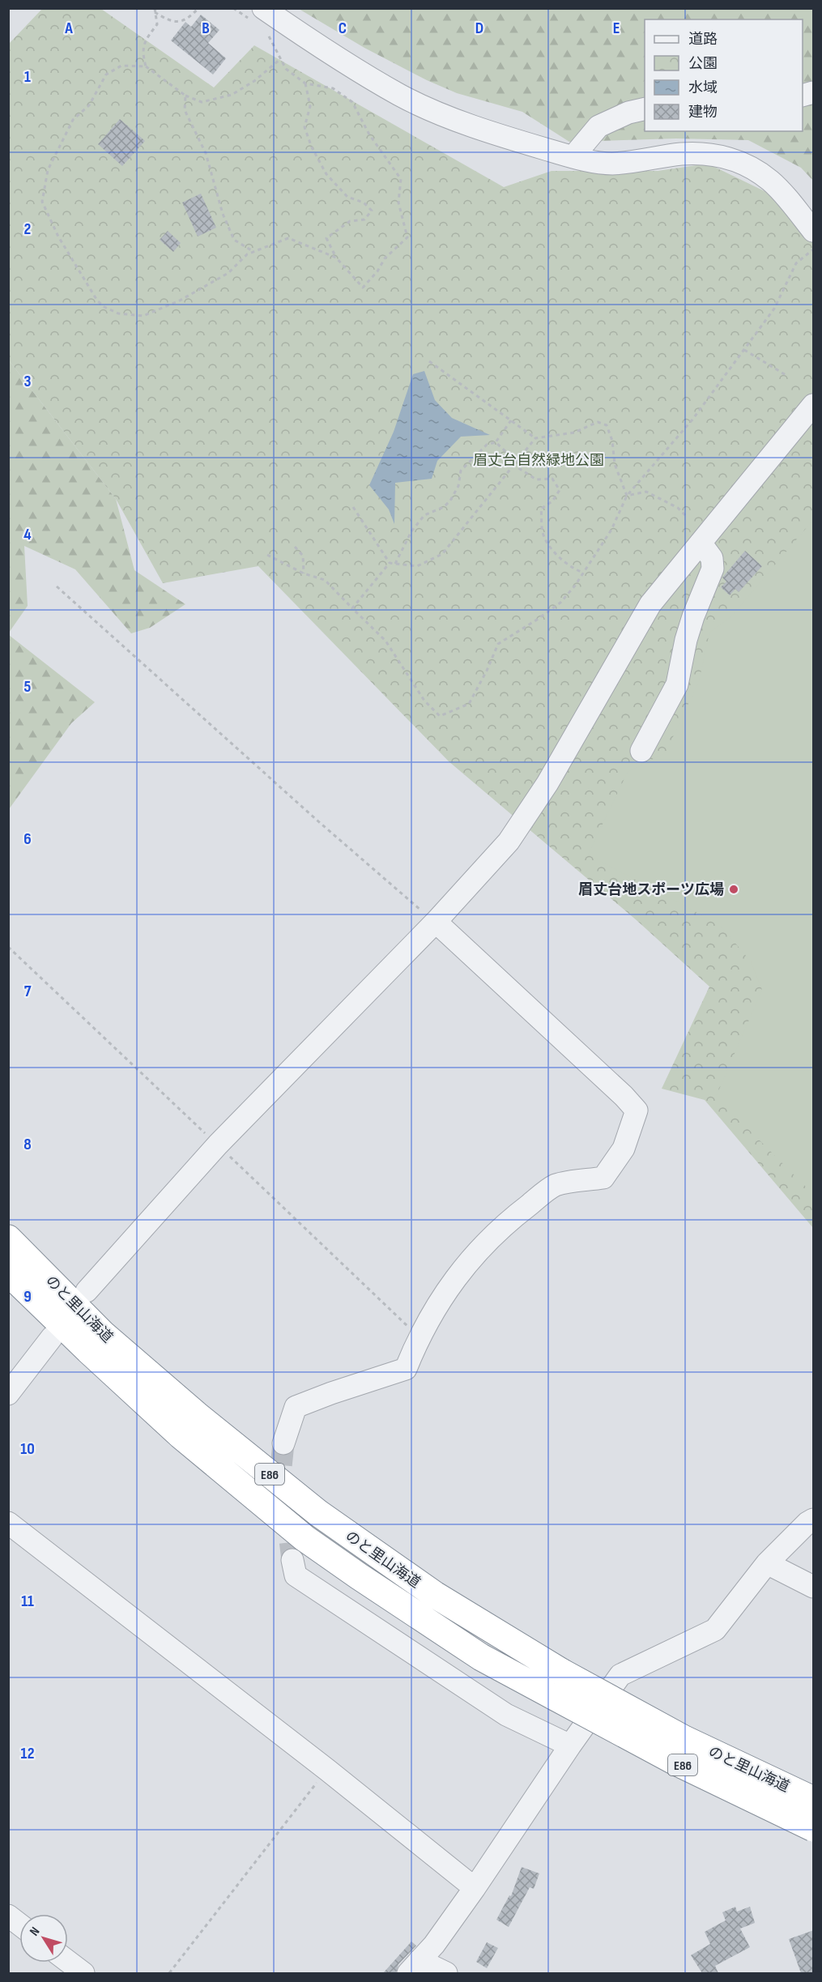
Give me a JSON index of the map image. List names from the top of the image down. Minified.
{"streets":{"highway":["のと里山海道","E86"]},"parks":["眉丈台自然緑地公園"],"places":["眉丈台地スポーツ広場"],"legend":["道路","公園","水域","建物"],"north":"top left","grid":{"columns":["A","B","C","D","E"],"rows":["1","2","3","4","5","6","7","8","9","10","11","12"]}}
